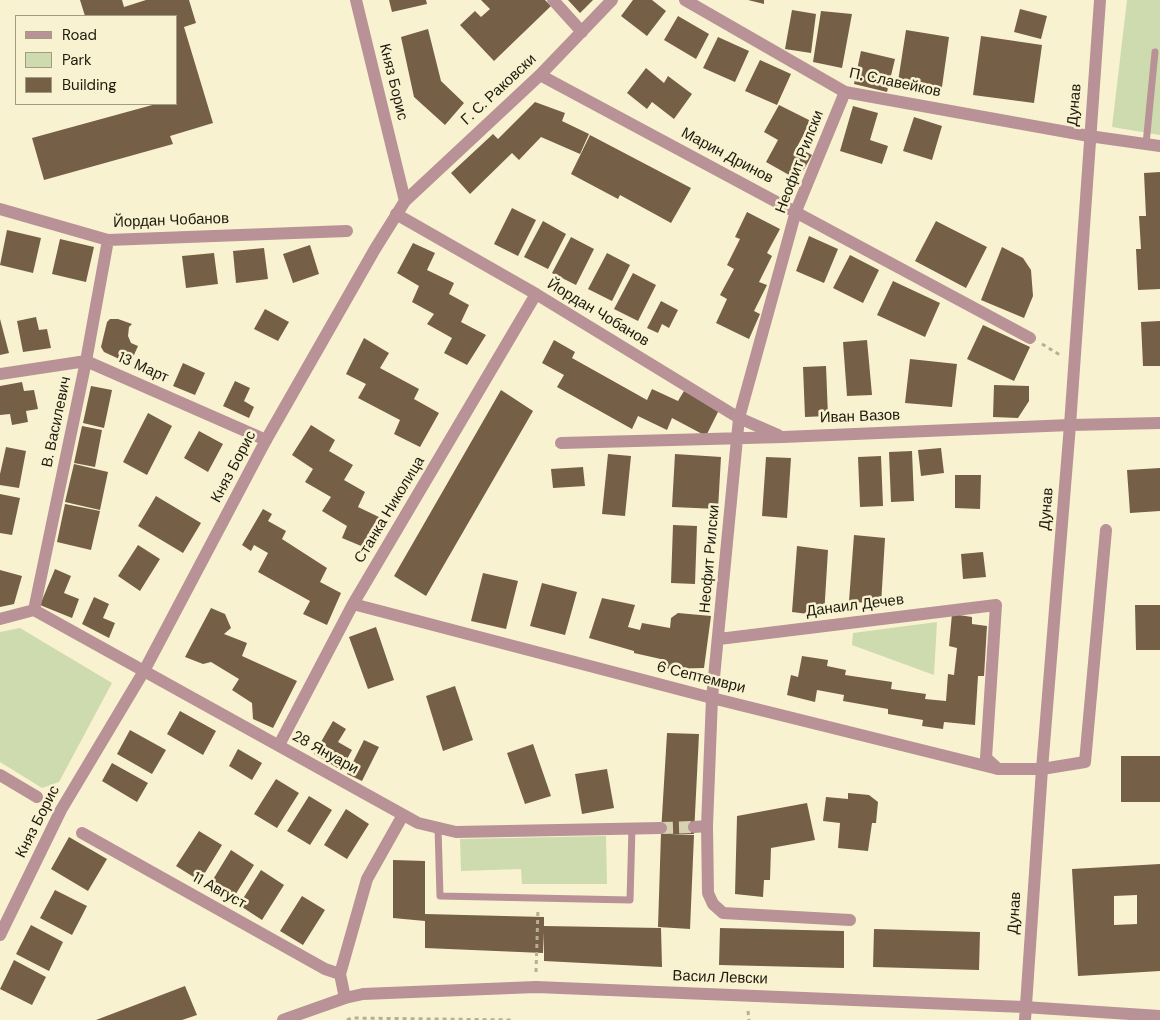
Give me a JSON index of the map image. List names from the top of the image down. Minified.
{"streets":{"street":["Княз Борис","П. Славейков","Г. С. Раковски","Дунав","Марин Дринов","Неофит Рилски","Йордан Чобанов","13 Март","Иван Вазов","В. Василевич","Станка Николица","Данаил Дечев","6 Септември","28 Януари","11 Август","Васил Левски"]},"crossings":[["Княз Борис","Г. С. Раковски"],["Княз Борис","Йордан Чобанов"],["Княз Борис","13 Март"],["Княз Борис","28 Януари"],["П. Славейков","Дунав"],["П. Славейков","Неофит Рилски"],["Г. С. Раковски","Марин Дринов"],["Дунав","Иван Вазов"],["Дунав","6 Септември"],["Дунав","Васил Левски"],["Марин Дринов","Неофит Рилски"],["Неофит Рилски","Йордан Чобанов"],["Неофит Рилски","Иван Вазов"],["Неофит Рилски","Данаил Дечев"],["Неофит Рилски","6 Септември"],["Йордан Чобанов","Иван Вазов"],["Йордан Чобанов","В. Василевич"],["Йордан Чобанов","Станка Николица"],["13 Март","В. Василевич"],["В. Василевич","28 Януари"],["Станка Николица","6 Септември"],["Станка Николица","28 Януари"],["Данаил Дечев","6 Септември"]],"legend":["Road","Park","Building"]}
